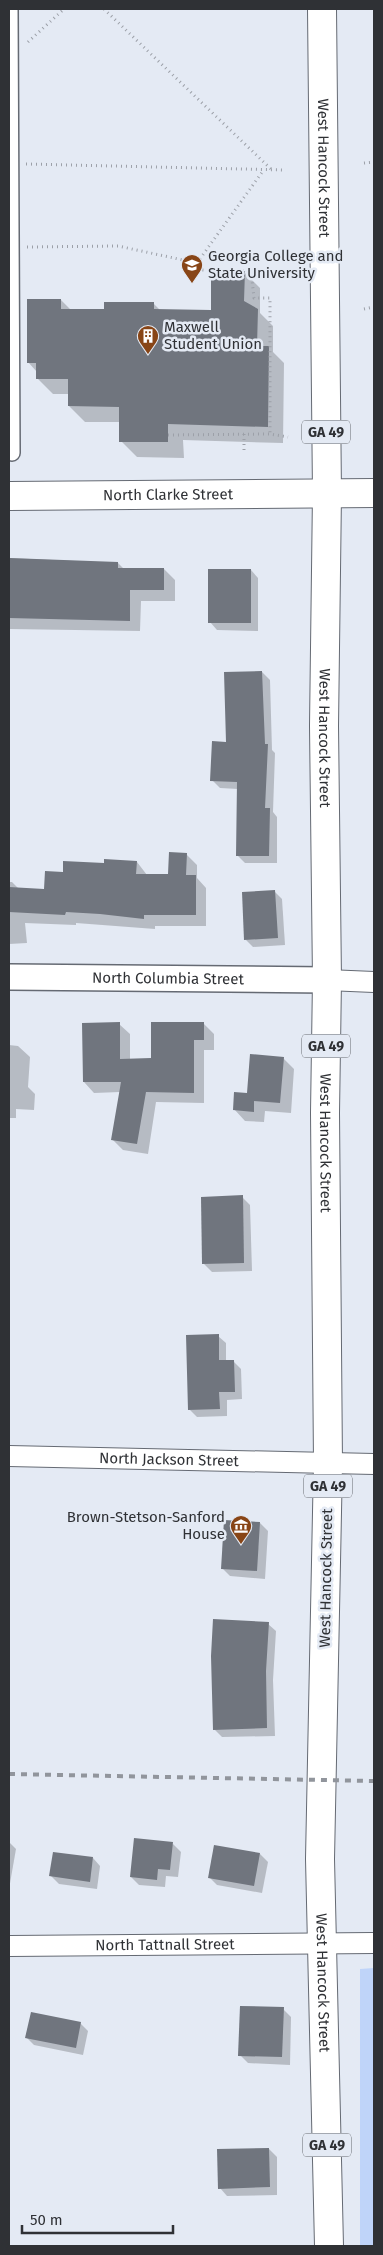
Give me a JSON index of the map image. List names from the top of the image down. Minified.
{"streets":{"main road":["West Hancock Street","GA 49","North Clarke Street"],"street":["North Columbia Street","North Jackson Street","North Tattnall Street"]},"crossings":[["West Hancock Street","North Clarke Street"],["West Hancock Street","North Columbia Street"],["West Hancock Street","North Jackson Street"],["West Hancock Street","North Tattnall Street"]],"places":{"school or university":["Georgia College and State University"],"building":["Maxwell Student Union"],"museum":["Brown-Stetson-Sanford House"]},"scale_bar":"50 m"}
